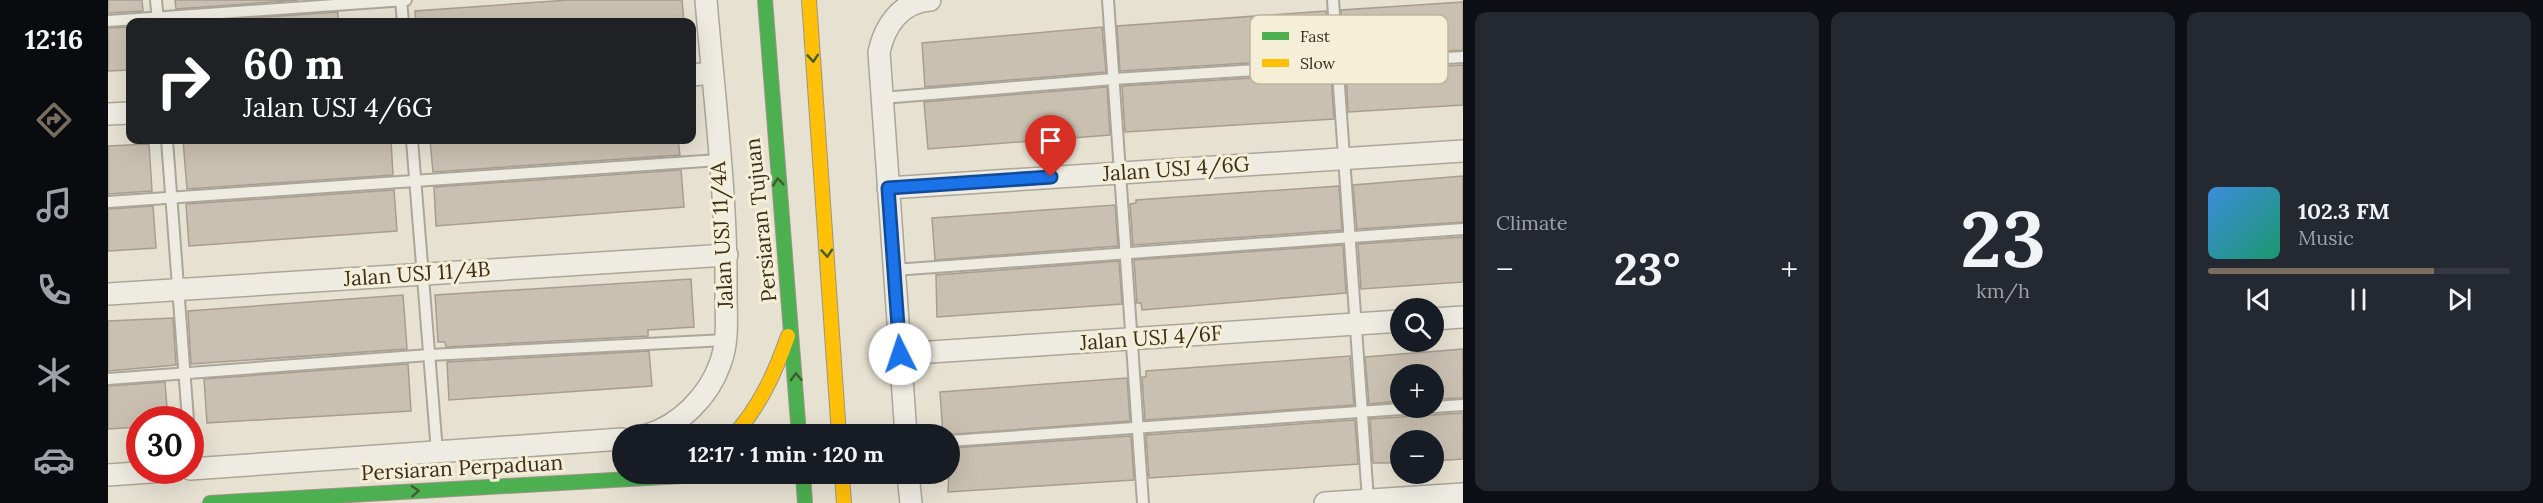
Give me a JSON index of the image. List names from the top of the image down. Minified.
{"streets":{"main road":["Persiaran Tujuan","Persiaran Perpaduan"],"street":["Jalan USJ 4/6G","Jalan USJ 11/4A","Jalan USJ 11/4B","Jalan USJ 4/6F"]},"crossings":[["Jalan USJ 11/4A","Jalan USJ 11/4B"]],"one_way":["Persiaran Perpaduan"],"legend":["Fast","Slow"],"page":{"tabs":"12:16","tile":["Climate",["23","km/h"]],"turn":["60 m","Jalan USJ 4/6G"],"song":["102.3 FM","Music"],"heat":["−","23°","+"],"map_buttons":["+","−"],"limit":"30","trip":"12:17 · 1 min · 120 m"}}
